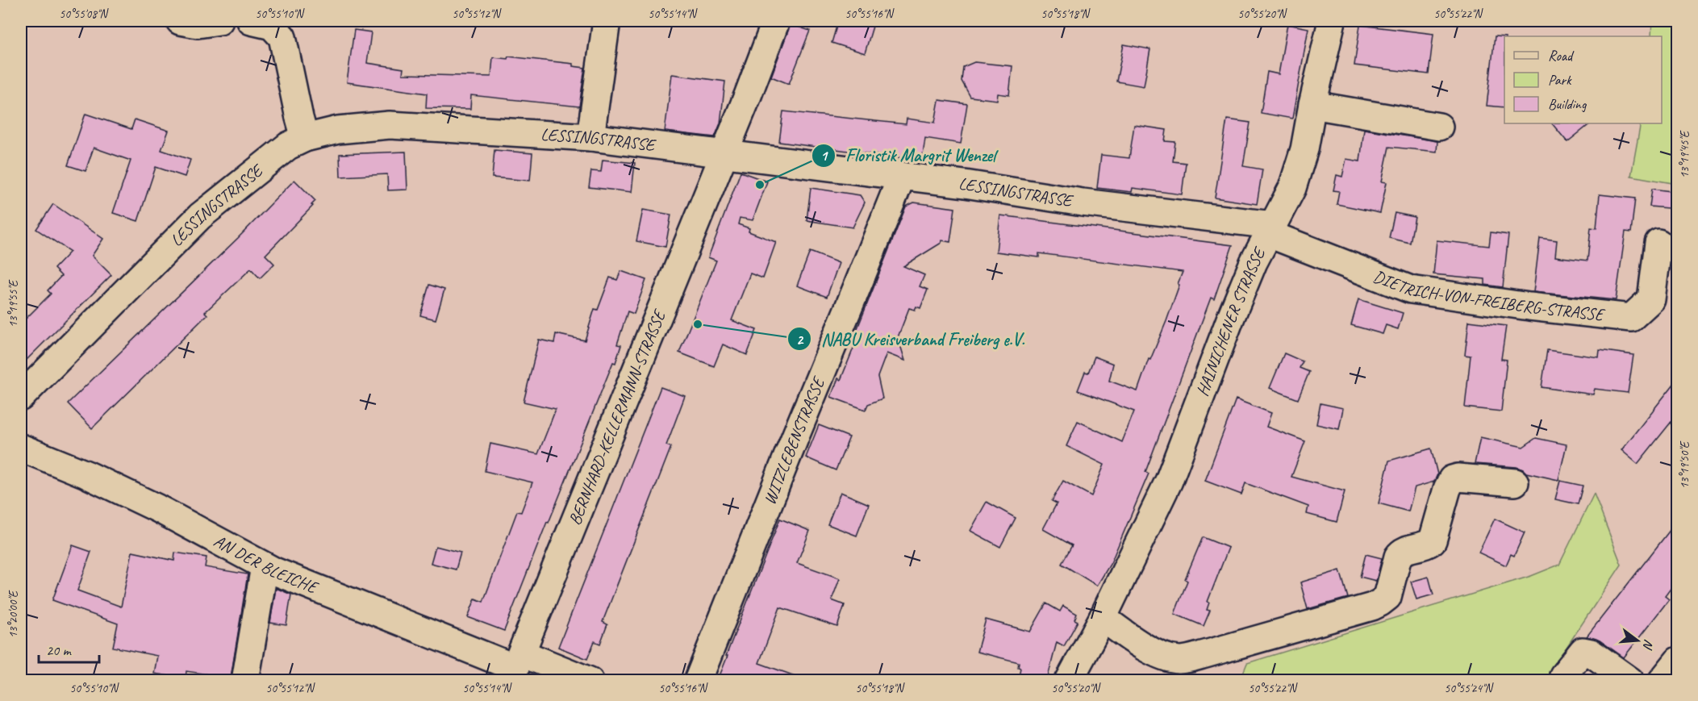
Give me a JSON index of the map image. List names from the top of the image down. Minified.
{"streets":{"street":["LESSINGSTRASSE","DIETRICH-VON-FREIBERG-STRASSE","HAINICHENER STRASSE","BERNHARD-KELLERMANN-STRASSE","WITZLEBENSTRASSE","AN DER BLEICHE"]},"crossings":[["LESSINGSTRASSE","DIETRICH-VON-FREIBERG-STRASSE"],["LESSINGSTRASSE","HAINICHENER STRASSE"],["LESSINGSTRASSE","BERNHARD-KELLERMANN-STRASSE"],["LESSINGSTRASSE","WITZLEBENSTRASSE"],["DIETRICH-VON-FREIBERG-STRASSE","HAINICHENER STRASSE"],["BERNHARD-KELLERMANN-STRASSE","AN DER BLEICHE"]],"places":["Floristik Margrit Wenzel","NABU Kreisverband Freiberg e.V."],"legend":["Road","Park","Building"],"scale_bar":"20 m","north":"right","coordinates":["50°55'08\"N","50°55'10\"N","50°55'12\"N","50°55'14\"N","50°55'16\"N","50°55'18\"N","50°55'20\"N","50°55'22\"N","13°19'45\"E","13°19'55\"E","13°19'50\"E","13°20'00\"E","50°55'24\"N"]}
